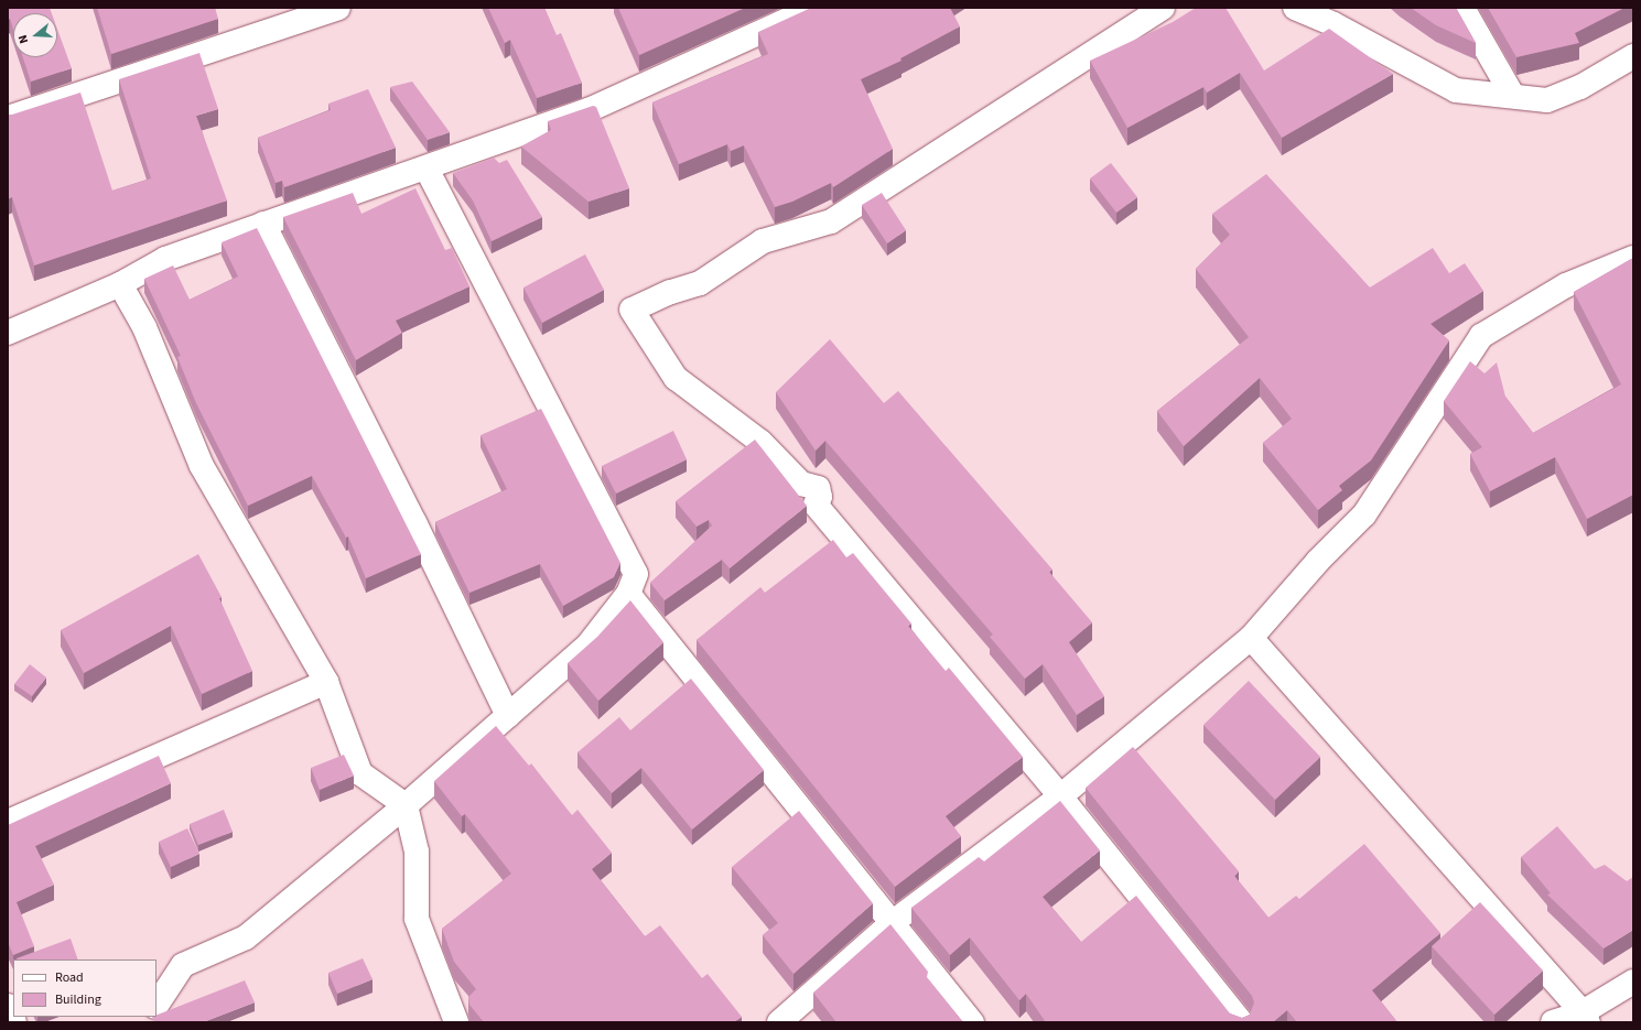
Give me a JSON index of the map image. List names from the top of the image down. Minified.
{"legend":["Road","Building"],"north":"left"}
